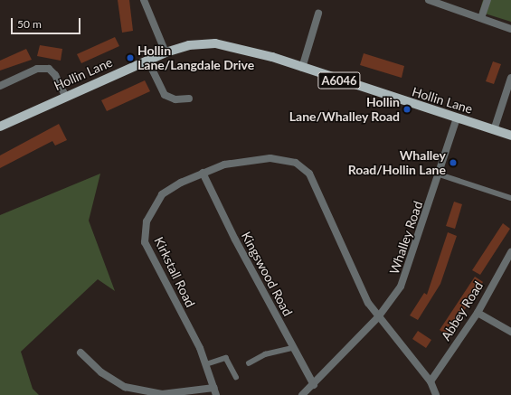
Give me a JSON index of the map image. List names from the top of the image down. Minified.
{"streets":{"main road":["Hollin Lane","A6046"],"street":["Whalley Road","Kirkstall Road","Kingswood Road","Abbey Road"]},"crossings":[["Hollin Lane","Whalley Road"],["Whalley Road","Kirkstall Road"],["Whalley Road","Kingswood Road"],["Kirkstall Road","Kingswood Road"],["Kirkstall Road","Abbey Road"]],"places":["Hollin Lane/Langdale Drive","Hollin Lane/Whalley Road","Whalley Road/Hollin Lane"],"scale_bar":"50 m"}
